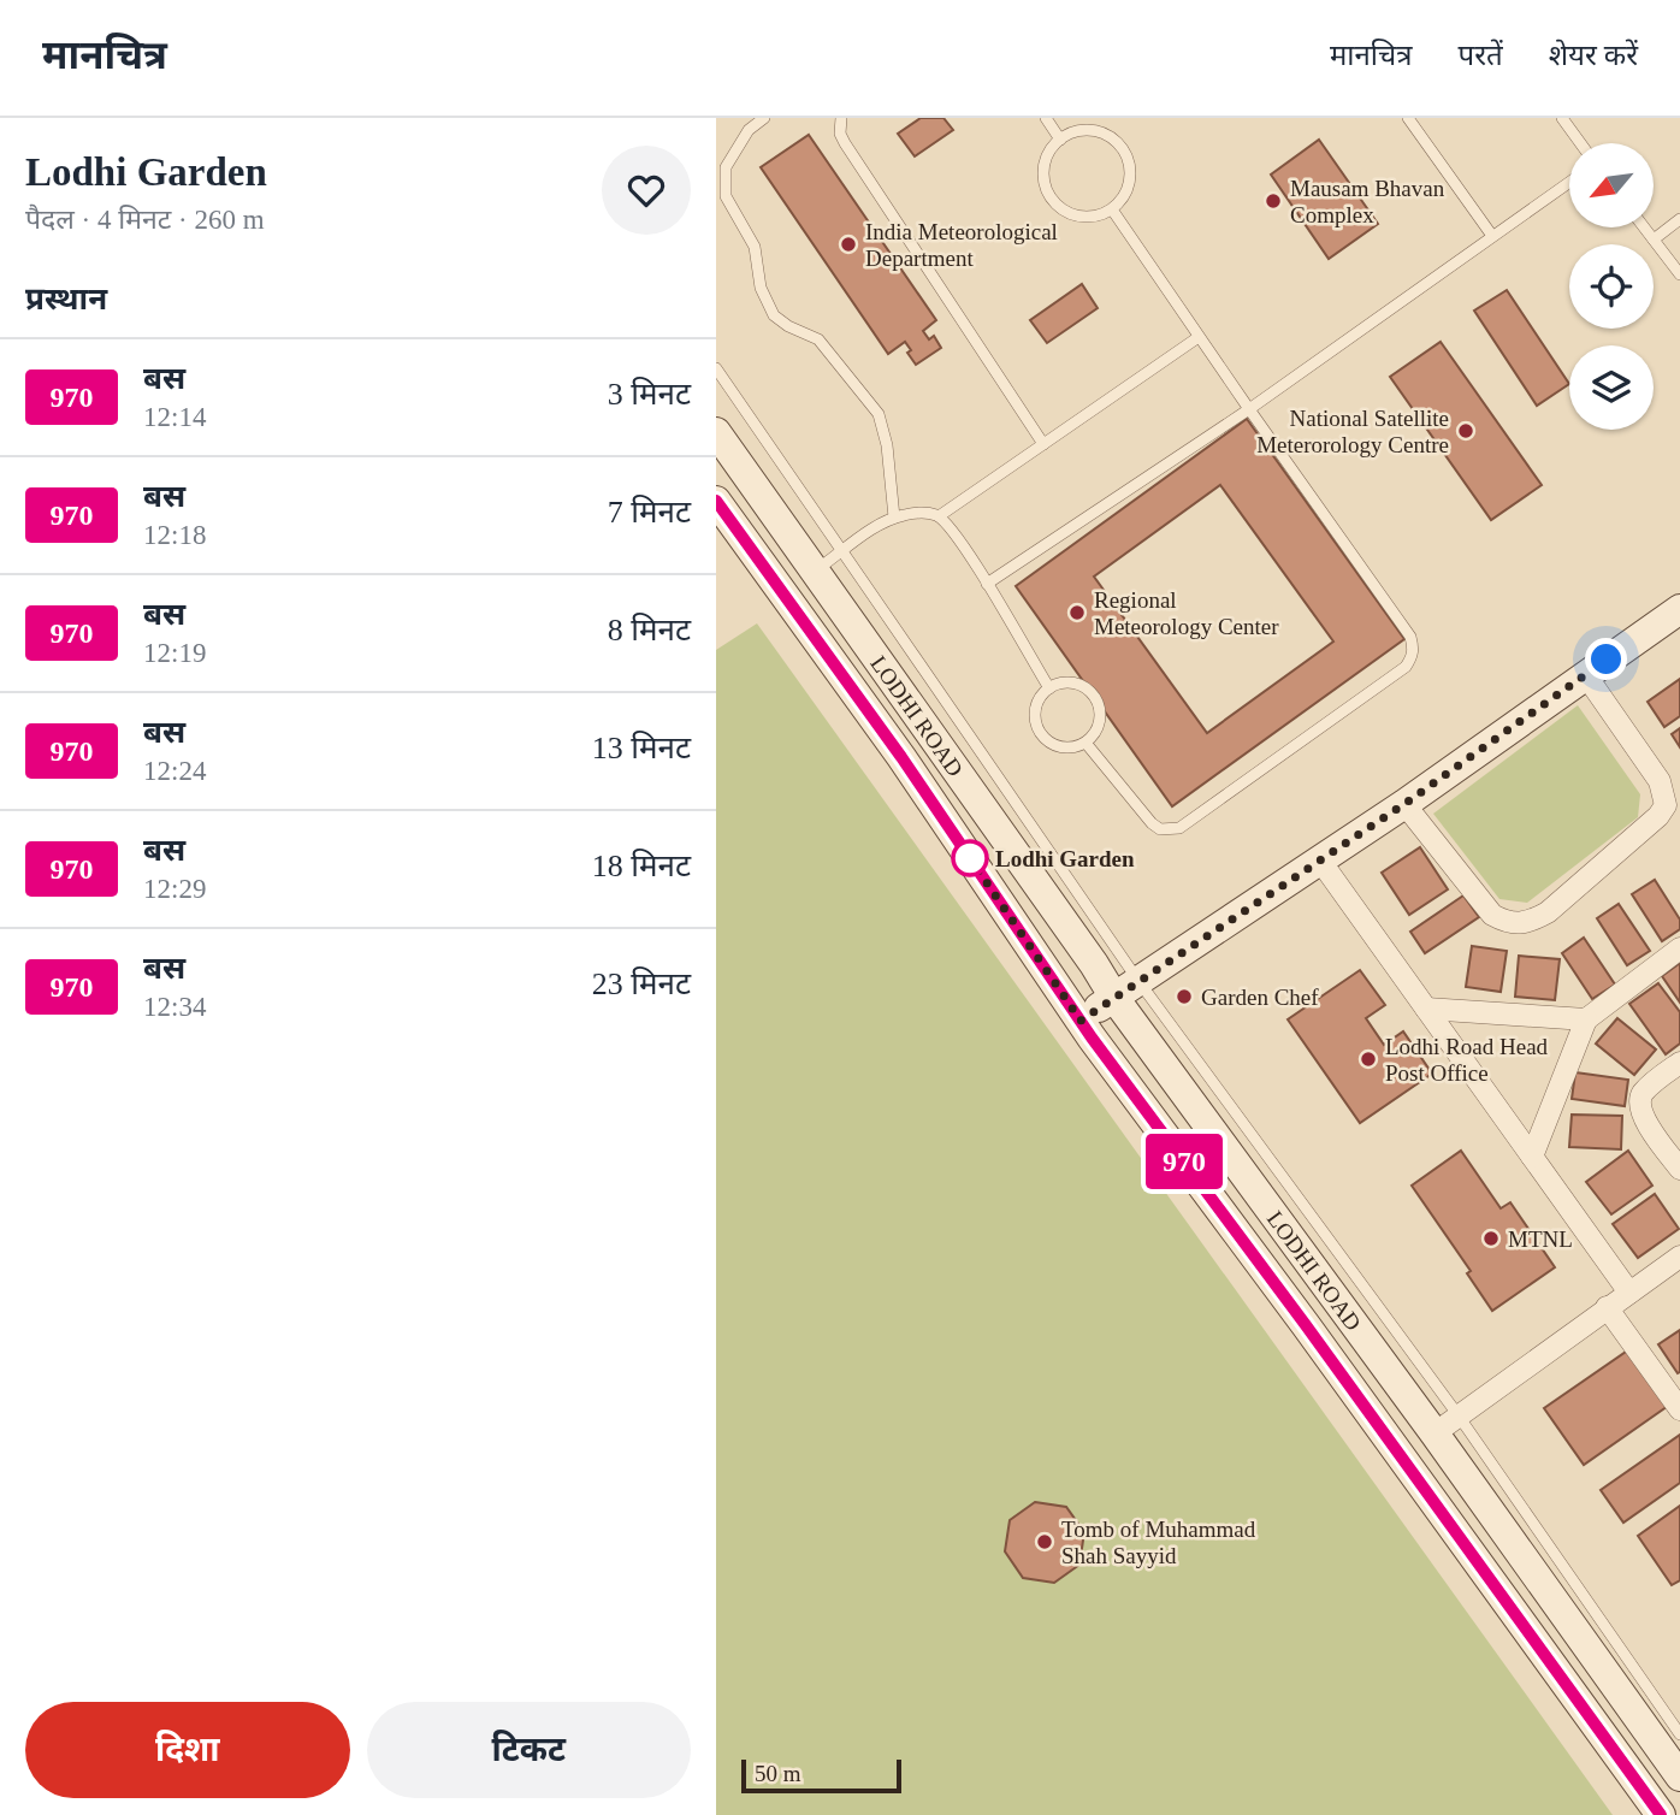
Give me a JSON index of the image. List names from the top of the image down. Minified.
{"streets":{"main road":["LODHI ROAD"]},"places":["Mausam Bhavan Complex","India Meteorological Department","National Satellite Meterorology Centre","Regional Meteorology Center","Lodhi Garden","Garden Chef","Lodhi Road Head Post Office","MTNL","Tomb of Muhammad Shah Sayyid"],"lines":["bus line 970"],"scale_bar":"50 m","north":"bottom left","page":{"header":"मानचित्र","nav":["मानचित्र","परतें","शेयर करें"],"heading":[["Lodhi Garden","पैदल · 4 मिनट · 260 m"],"प्रस्थान"],"on_map":"970","list":[{"mark":"970","name":"बस","note":"12:14","value":"3 मिनट"},{"mark":"970","name":"बस","note":"12:18","value":"7 मिनट"},{"mark":"970","name":"बस","note":"12:19","value":"8 मिनट"},{"mark":"970","name":"बस","note":"12:24","value":"13 मिनट"},{"mark":"970","name":"बस","note":"12:29","value":"18 मिनट"},{"mark":"970","name":"बस","note":"12:34","value":"23 मिनट"}],"buttons":["दिशा","टिकट"],"scale":"50 m"}}
